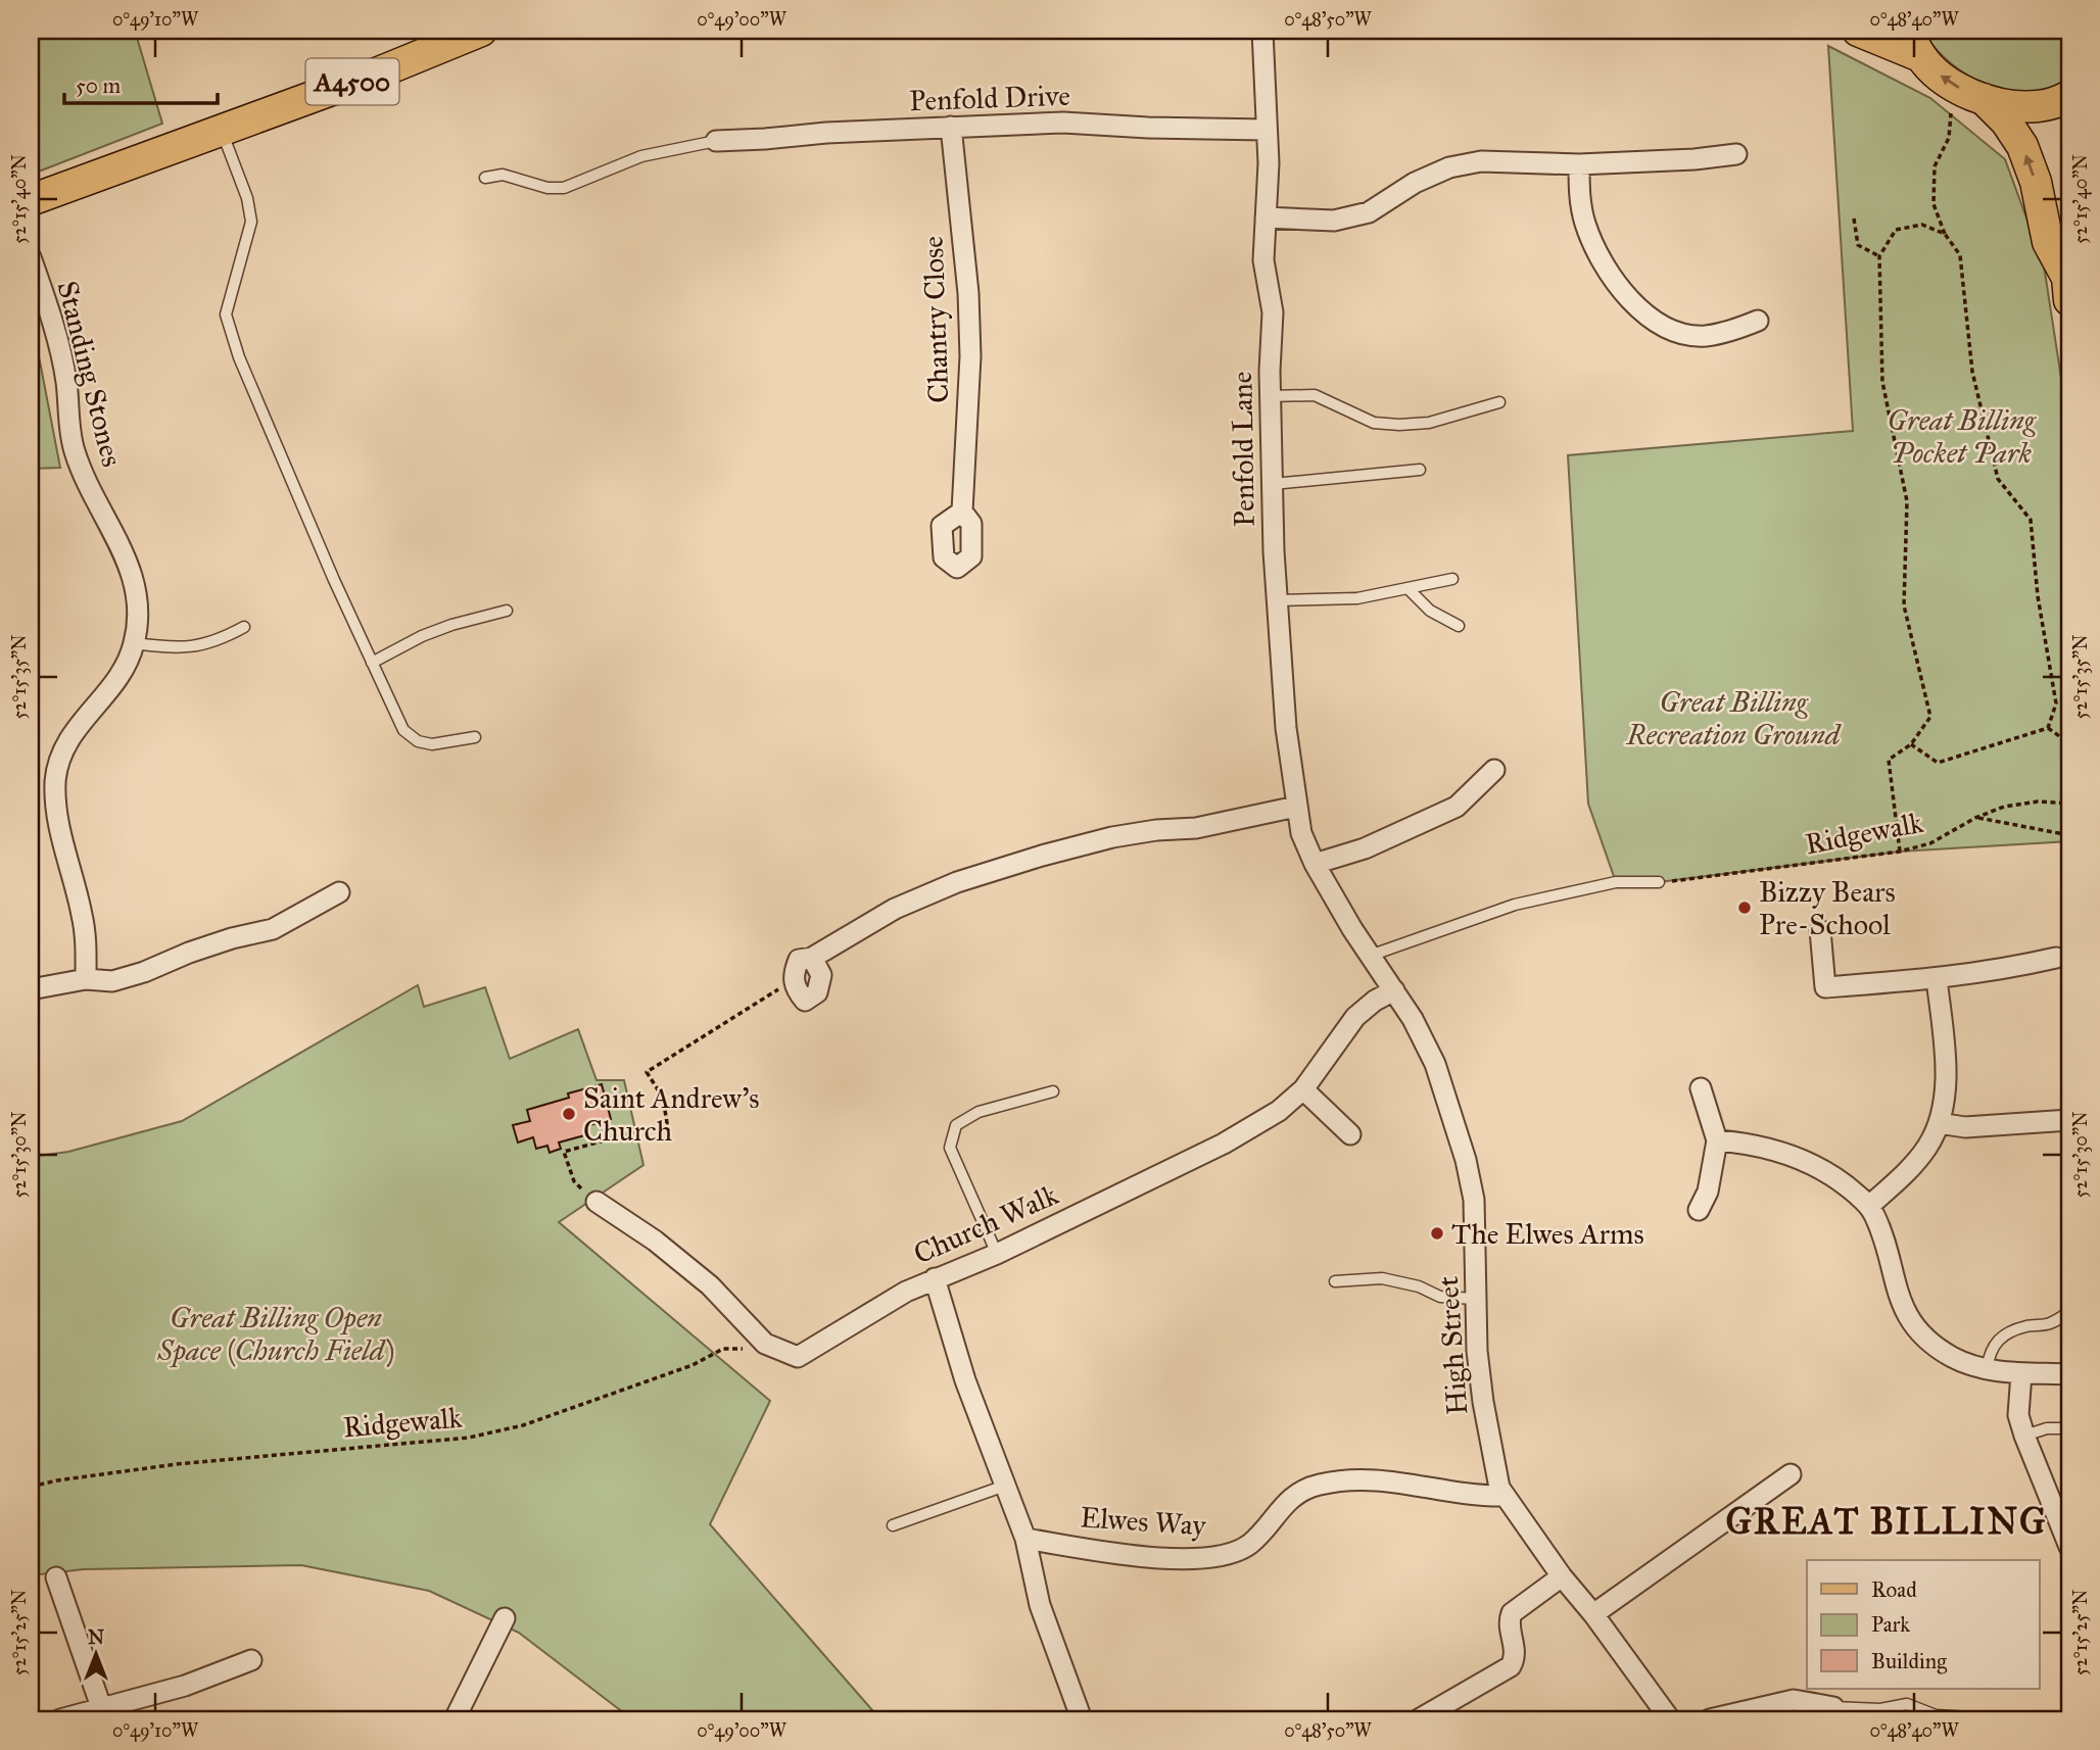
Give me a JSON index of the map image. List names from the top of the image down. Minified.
{"streets":{"main road":["A4500"],"street":["Penfold Drive","Chantry Close","Standing Stones","Penfold Lane","Church Walk","High Street","Elwes Way"],"path":["Ridgewalk"]},"crossings":[["Penfold Drive","Chantry Close"],["Penfold Drive","Penfold Lane"],["Penfold Lane","High Street"],["Ridgewalk","Church Walk"],["Church Walk","High Street"],["High Street","Elwes Way"]],"districts":["GREAT BILLING"],"parks":["Great Billing Pocket Park","Great Billing Recreation Ground","Great Billing Open Space (Church Field)"],"places":["Bizzy Bears Pre-School","Saint Andrew's Church","The Elwes Arms"],"legend":["Road","Park","Building"],"scale_bar":"50 m","north":"top","coordinates":["0°49'10\"W","0°49'00\"W","0°48'50\"W","0°48'40\"W","52°15'40\"N","52°15'35\"N","52°15'30\"N","52°15'25\"N"]}
